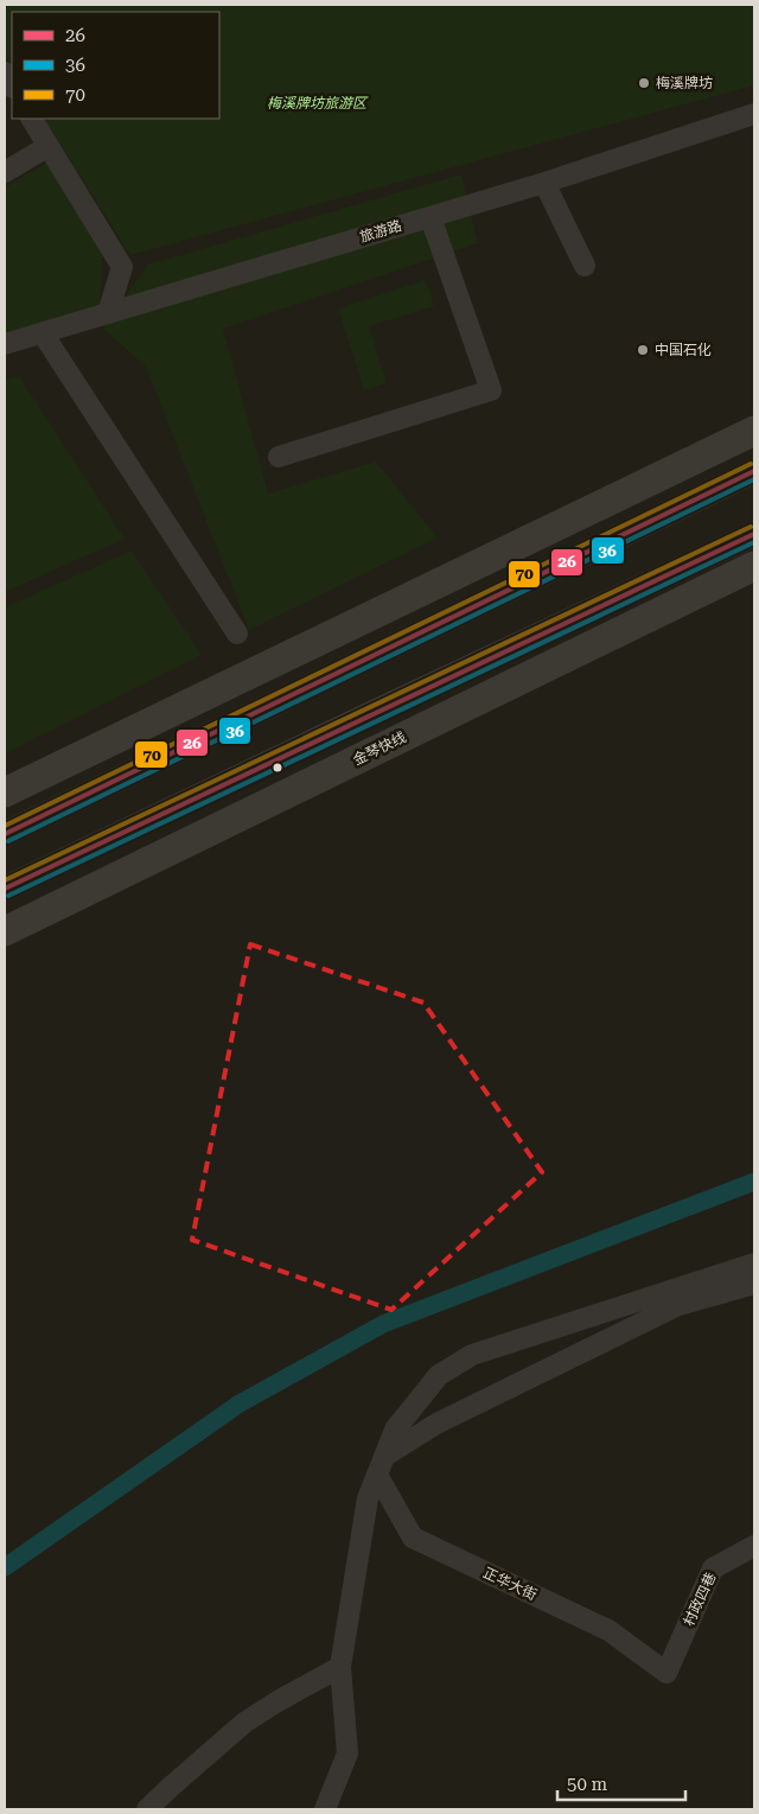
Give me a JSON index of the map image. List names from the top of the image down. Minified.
{"streets":{"highway":["金琴快线"],"street":["旅游路","正华大街","村政四巷"]},"crossings":[["正华大街","村政四巷"]],"parks":["梅溪牌坊旅游区"],"places":["梅溪牌坊","中国石化"],"lines":["transit line 70","transit line 26","transit line 36"],"legend":["26","36","70"],"scale_bar":"50 m"}
